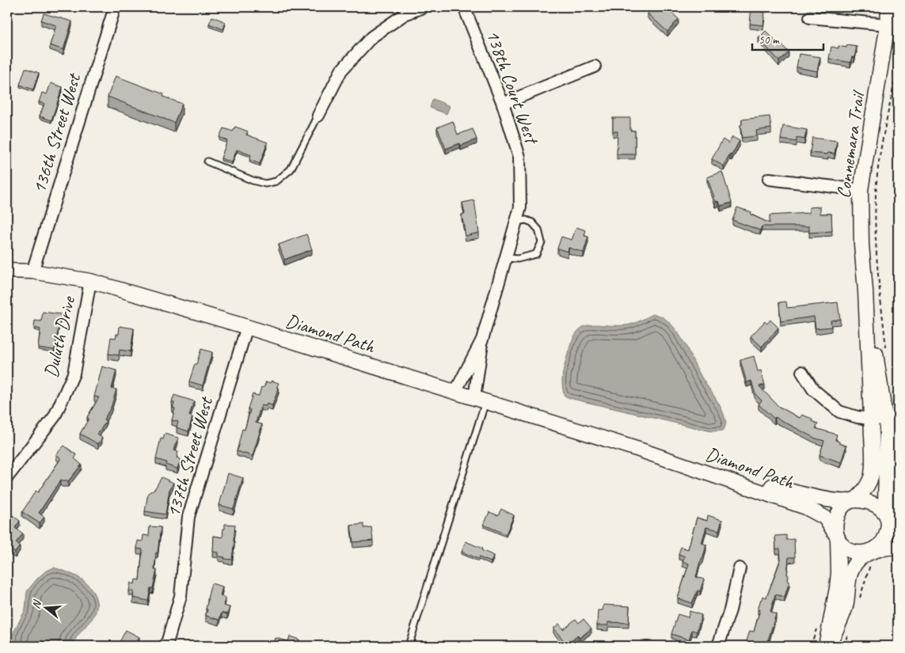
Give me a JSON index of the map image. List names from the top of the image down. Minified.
{"streets":{"street":["138th Court West","136th Street West","Connemara Trail","Diamond Path","Duluth Drive","137th Street West"]},"crossings":[["138th Court West","Diamond Path"],["136th Street West","Diamond Path"],["Connemara Trail","Diamond Path"],["Diamond Path","Duluth Drive"],["Diamond Path","137th Street West"]],"scale_bar":"50 m","north":"left"}
